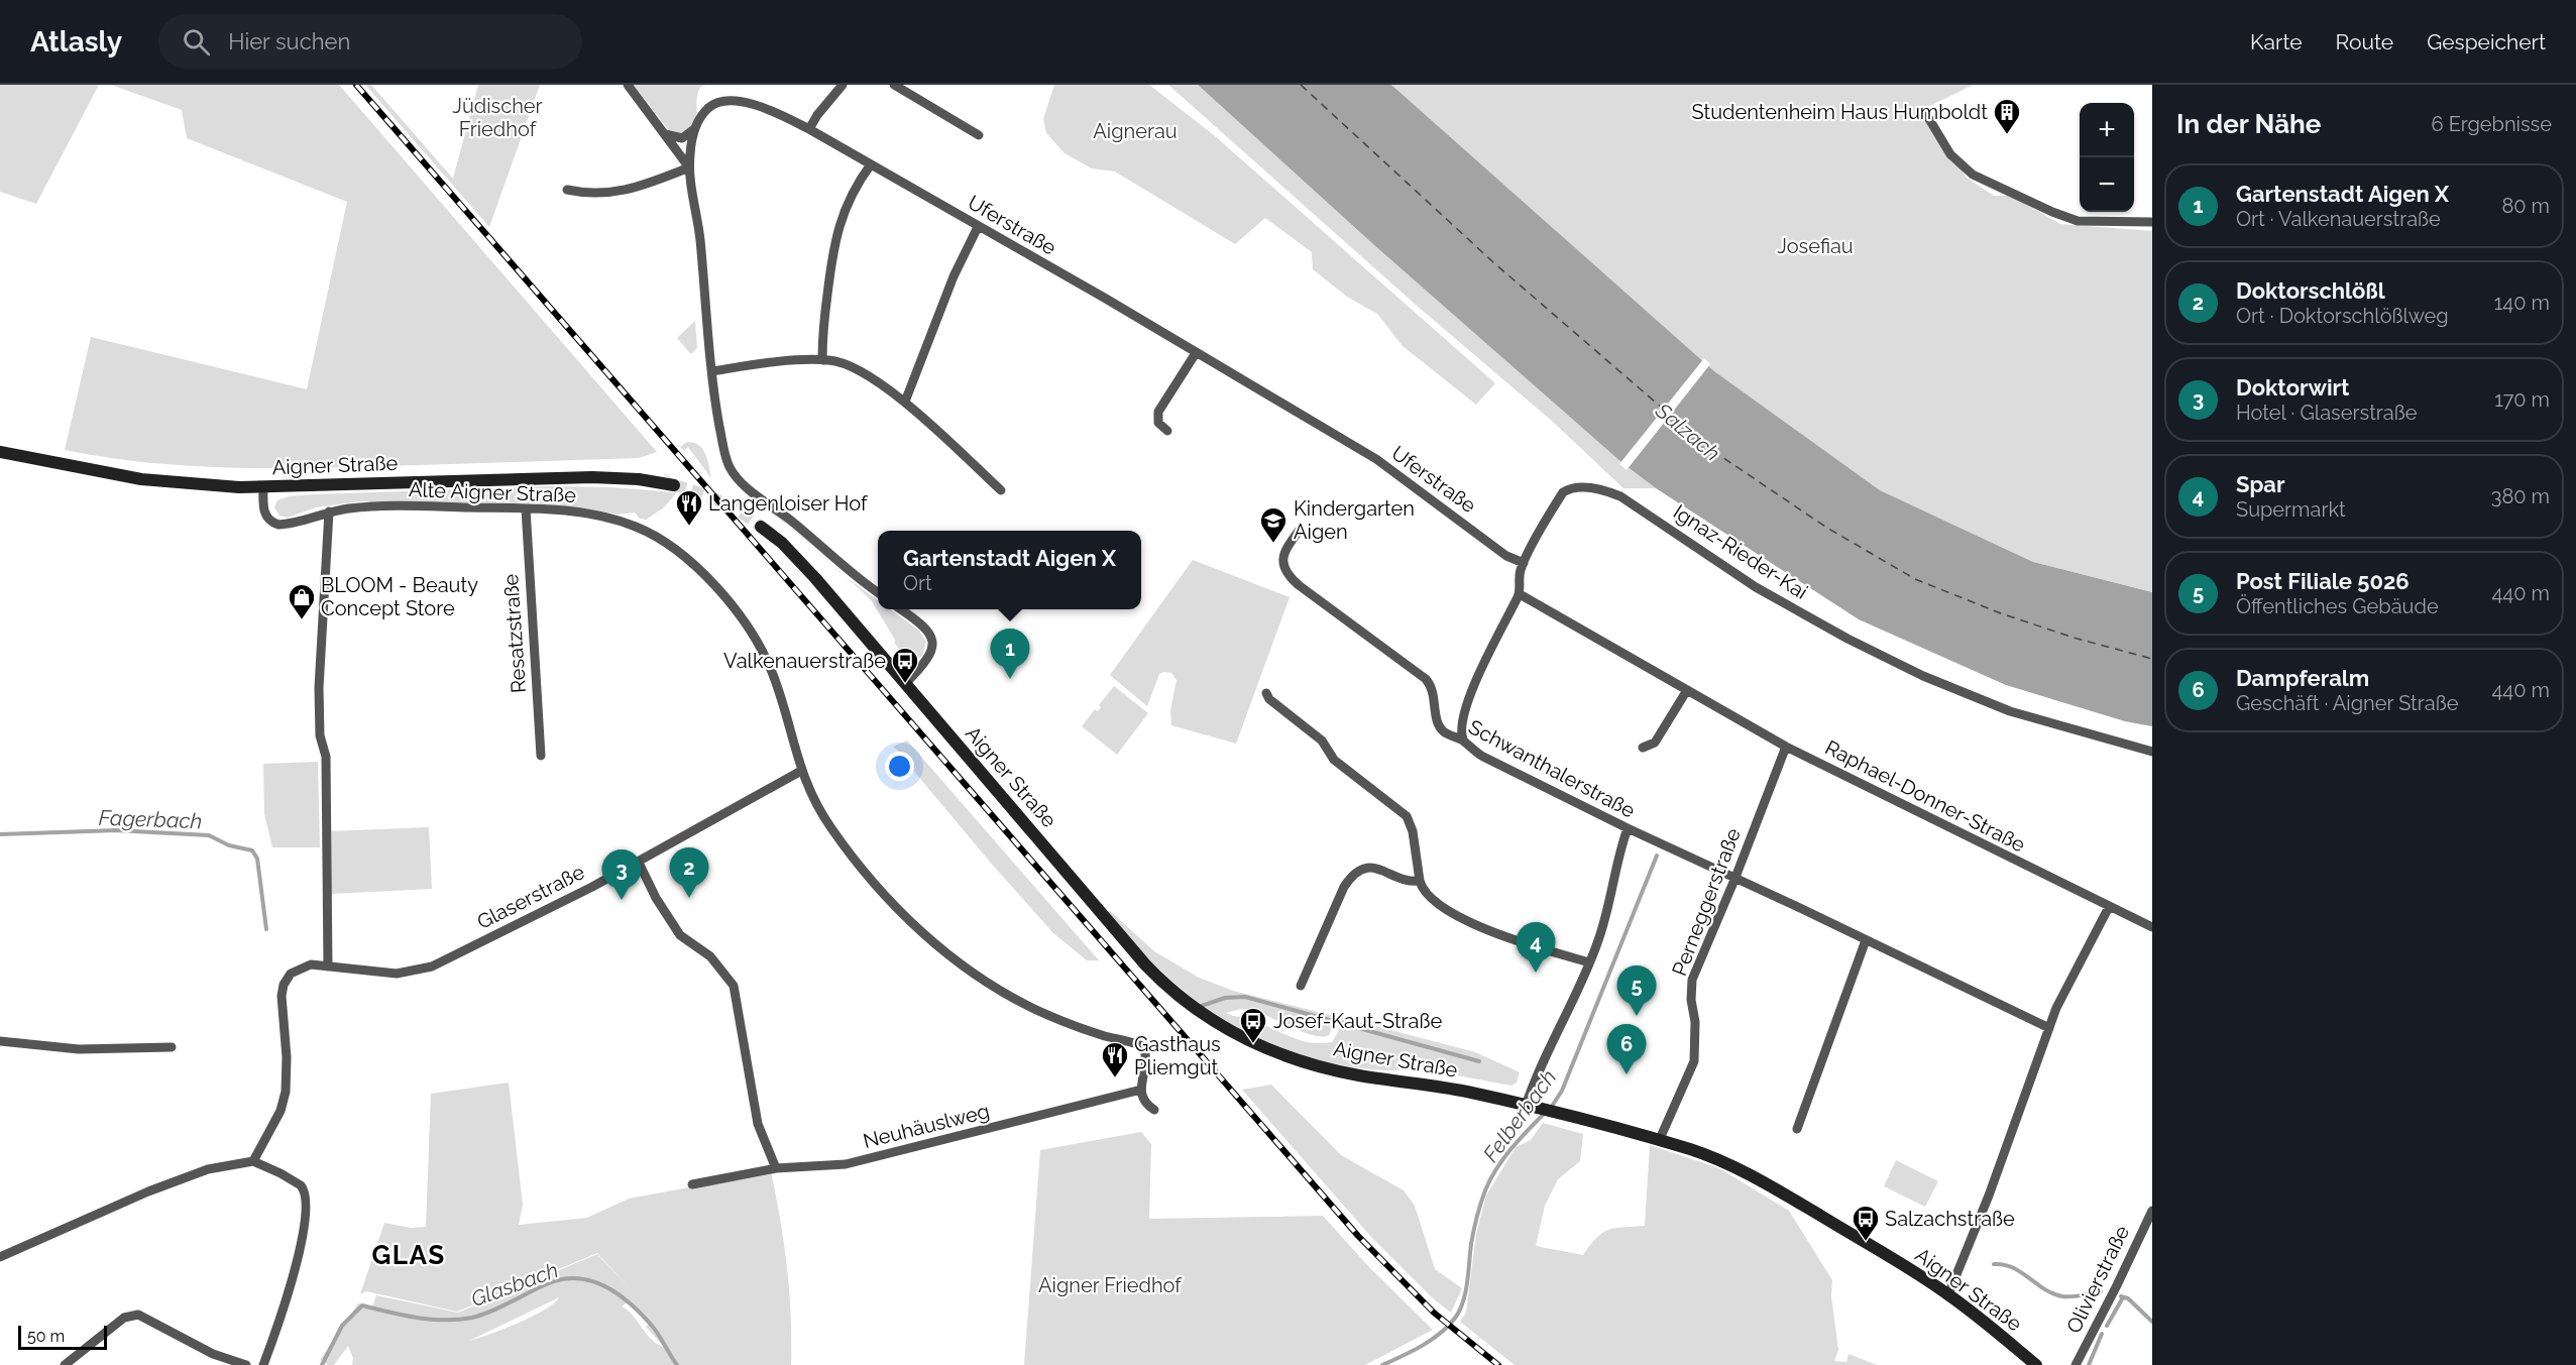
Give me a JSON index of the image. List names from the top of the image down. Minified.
{"streets":{"main road":["Aigner Straße"],"street":["Uferstraße","Alte Aigner Straße","Ignaz-Rieder-Kai","Resatzstraße","Schwanthalerstraße","Raphael-Donner-Straße","Glaserstraße","Perneggerstraße","Neuhäuslweg","Olivierstraße"]},"crossings":[["Uferstraße","Ignaz-Rieder-Kai"],["Aigner Straße","Alte Aigner Straße"],["Aigner Straße","Perneggerstraße"],["Alte Aigner Straße","Resatzstraße"],["Alte Aigner Straße","Glaserstraße"],["Alte Aigner Straße","Neuhäuslweg"],["Ignaz-Rieder-Kai","Schwanthalerstraße"],["Ignaz-Rieder-Kai","Raphael-Donner-Straße"],["Schwanthalerstraße","Perneggerstraße"],["Raphael-Donner-Straße","Perneggerstraße"]],"districts":["GLAS"],"water":["Salzach","Fagerbach","Felberbach","Glasbach"],"parks":["Jüdischer Friedhof","Aignerau","Josefiau","Aigner Friedhof"],"places":{"building":["Studentenheim Haus Humboldt"],"restaurant":["Langenloiser Hof","Gasthaus Pliemgut"],"school or university":["Kindergarten Aigen"],"shop":["BLOOM - Beauty Concept Store"],"bus stop":["Valkenauerstraße","Josef-Kaut-Straße","Salzachstraße"]},"scale_bar":"50 m","page":{"header":"Atlasly","search":"Hier suchen","nav":["Karte","Route","Gespeichert"],"heading":["In der Nähe","6 Ergebnisse"],"map_buttons":["+","−"],"list":[{"mark":"1","name":"Gartenstadt Aigen X","note":"Ort · Valkenauerstraße","value":"80 m"},{"mark":"2","name":"Doktorschlößl","note":"Ort · Doktorschlößlweg","value":"140 m"},{"mark":"3","name":"Doktorwirt","note":"Hotel · Glaserstraße","value":"170 m"},{"mark":"4","name":"Spar","note":"Supermarkt","value":"380 m"},{"mark":"5","name":"Post Filiale 5026","note":"Öffentliches Gebäude","value":"440 m"},{"mark":"6","name":"Dampferalm","note":"Geschäft · Aigner Straße","value":"440 m"}],"popup":["Gartenstadt Aigen X","Ort"],"pins":["1","2","3","4","5","6"],"scale":"50 m"}}
